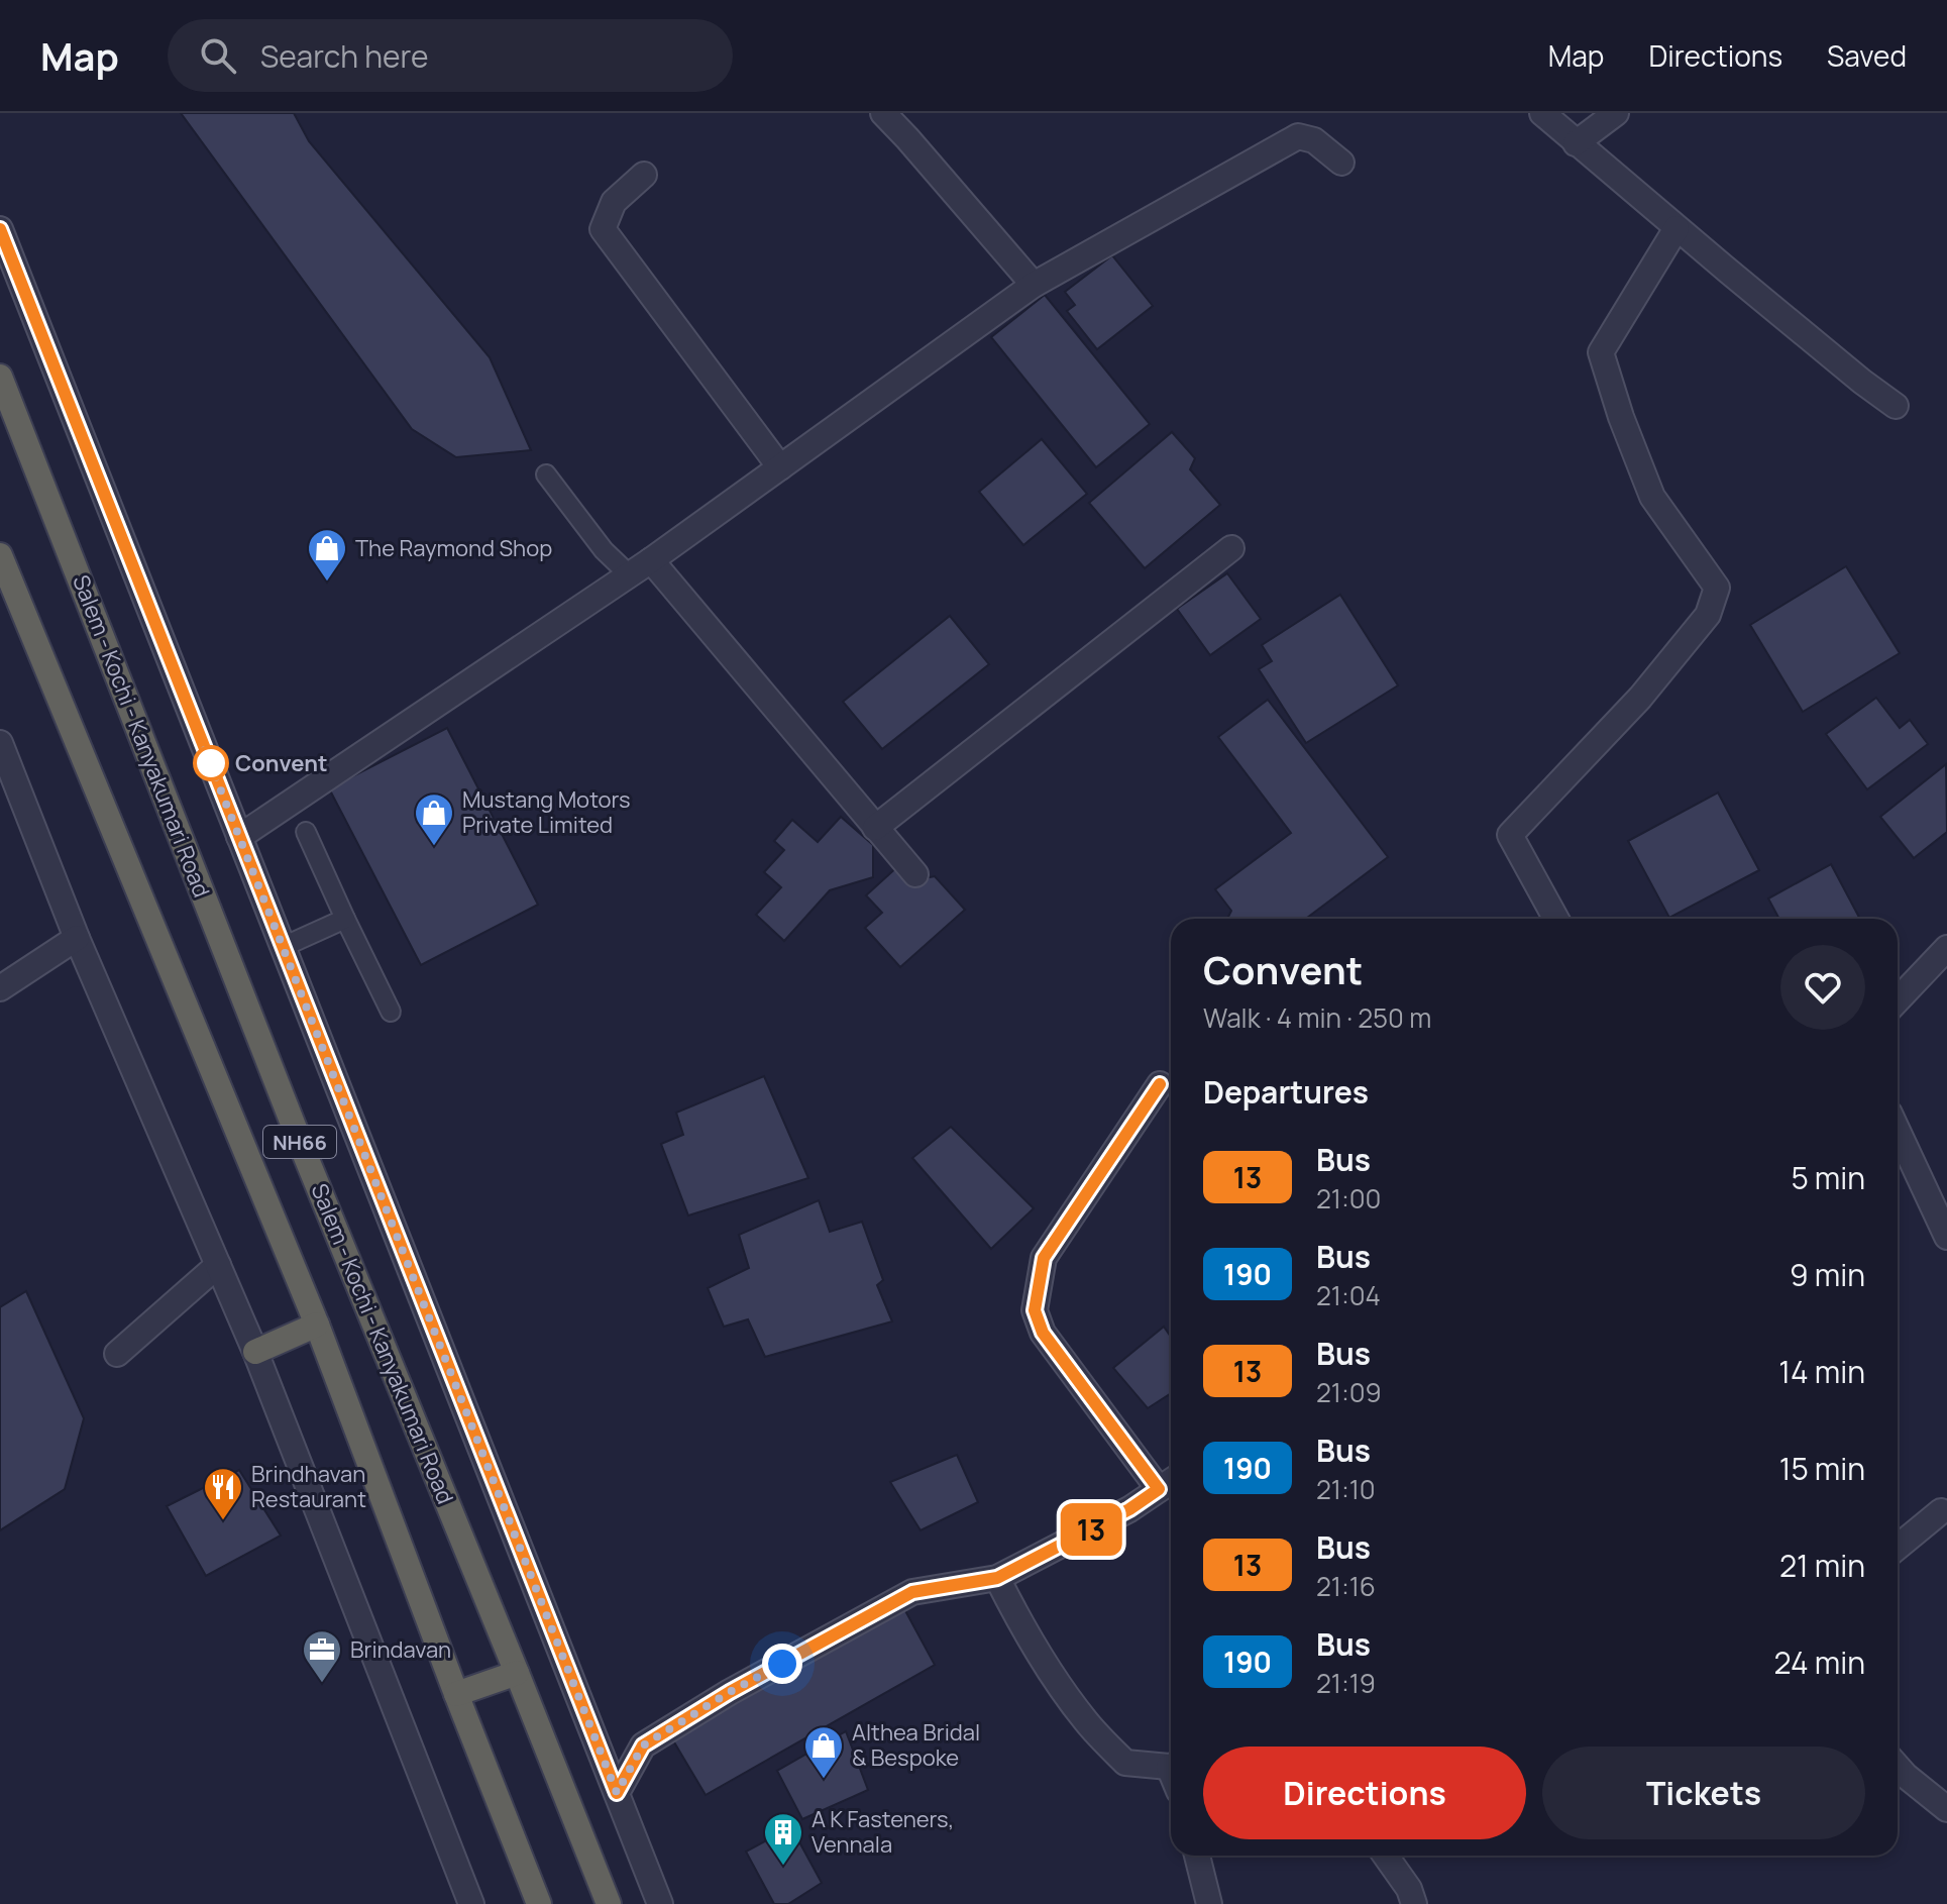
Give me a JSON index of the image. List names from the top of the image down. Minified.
{"streets":{"highway":["Salem - Kochi - Kanyakumari Road","NH66"]},"places":{"shop":["The Raymond Shop","Mustang Motors Private Limited","Althea Bridal & Bespoke"],"other":["Convent"],"restaurant":["Brindhavan Restaurant"],"office":["Brindavan"],"building":["A K Fasteners, Vennala"]},"lines":["bus line 13"],"page":{"header":"Map","search":"Search here","nav":["Map","Directions","Saved"],"on_map":"13","heading":[["Convent","Walk · 4 min · 250 m"],"Departures"],"list":[{"mark":"13","name":"Bus","note":"21:00","value":"5 min"},{"mark":"190","name":"Bus","note":"21:04","value":"9 min"},{"mark":"13","name":"Bus","note":"21:09","value":"14 min"},{"mark":"190","name":"Bus","note":"21:10","value":"15 min"},{"mark":"13","name":"Bus","note":"21:16","value":"21 min"},{"mark":"190","name":"Bus","note":"21:19","value":"24 min"}],"buttons":["Directions","Tickets"]}}
